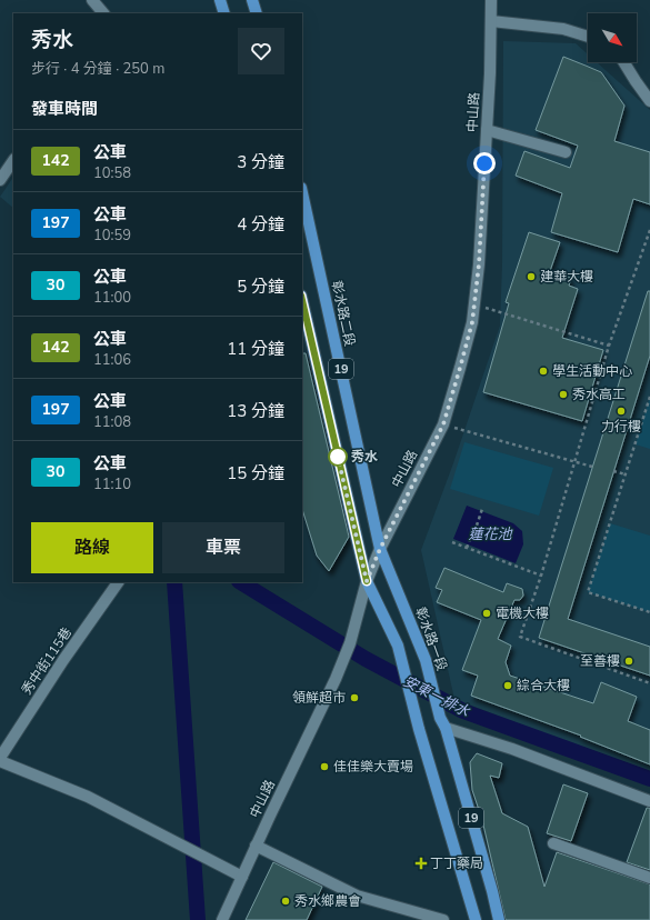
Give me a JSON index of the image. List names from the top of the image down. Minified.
{"streets":{"main road":["彰水路二段","19","彰水路一段"],"street":["中山路","秀中街115巷"]},"crossings":[["中山路","彰水路二段"],["中山路","19"],["中山路","彰水路一段"],["彰水路二段","彰水路一段"]],"water":["蓮花池","安東一排水"],"places":{"other":["建華大樓","學生活動中心","秀水高工","力行樓","秀水","電機大樓","至善樓","綜合大樓","領鮮超市","佳佳樂大賣場","秀水鄉農會"],"health":["丁丁藥局"]},"lines":["bus line 142"],"north":"bottom right","page":{"heading":[["秀水","步行 · 4 分鐘 · 250 m"],"發車時間"],"list":[{"mark":"142","name":"公車","note":"10:58","value":"3 分鐘"},{"mark":"197","name":"公車","note":"10:59","value":"4 分鐘"},{"mark":"30","name":"公車","note":"11:00","value":"5 分鐘"},{"mark":"142","name":"公車","note":"11:06","value":"11 分鐘"},{"mark":"197","name":"公車","note":"11:08","value":"13 分鐘"},{"mark":"30","name":"公車","note":"11:10","value":"15 分鐘"}],"buttons":["路線","車票"]}}
